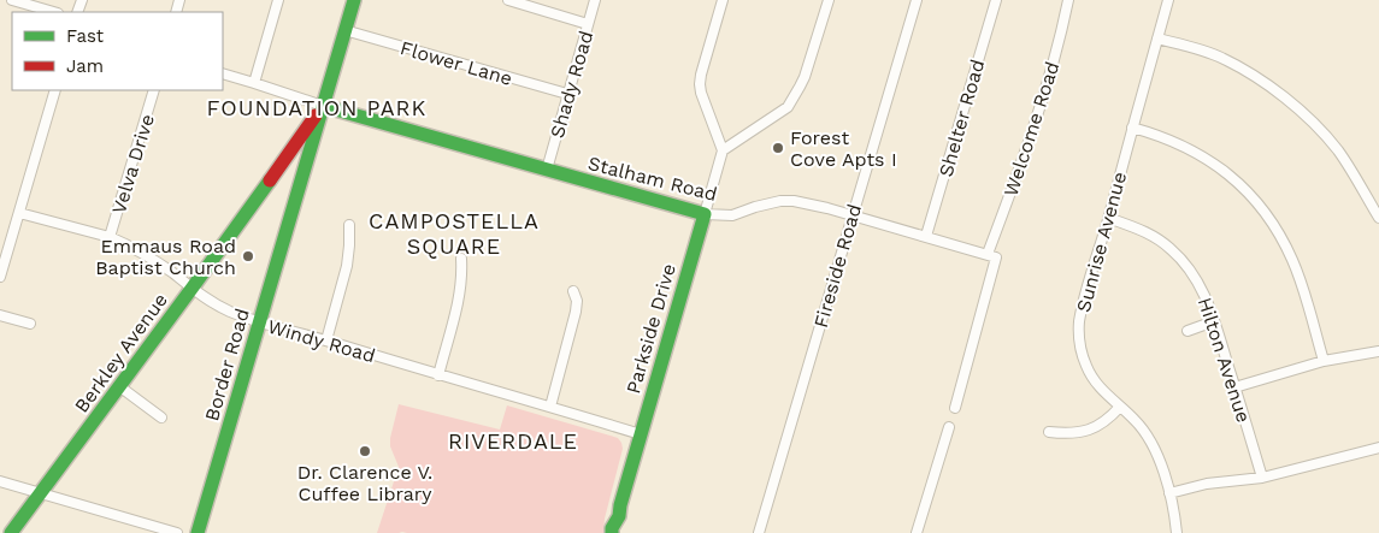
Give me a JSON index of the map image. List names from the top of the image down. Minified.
{"streets":{"street":["Flower Lane","Shady Road","Shelter Road","Welcome Road","Velva Drive","Stalham Road","Sunrise Avenue","Fireside Road","Parkside Drive","Windy Road","Berkley Avenue","Hilton Avenue","Border Road"]},"crossings":[["Flower Lane","Shady Road"],["Flower Lane","Border Road"],["Shady Road","Stalham Road"],["Shelter Road","Stalham Road"],["Welcome Road","Stalham Road"],["Velva Drive","Windy Road"],["Stalham Road","Fireside Road"],["Stalham Road","Parkside Drive"],["Stalham Road","Berkley Avenue"],["Stalham Road","Border Road"],["Sunrise Avenue","Hilton Avenue"],["Parkside Drive","Windy Road"],["Windy Road","Berkley Avenue"],["Windy Road","Border Road"],["Berkley Avenue","Border Road"]],"districts":["FOUNDATION PARK","CAMPOSTELLA SQUARE","RIVERDALE"],"places":["Forest Cove Apts I","Emmaus Road Baptist Church","Dr. Clarence V. Cuffee Library"],"legend":["Fast","Jam"]}
